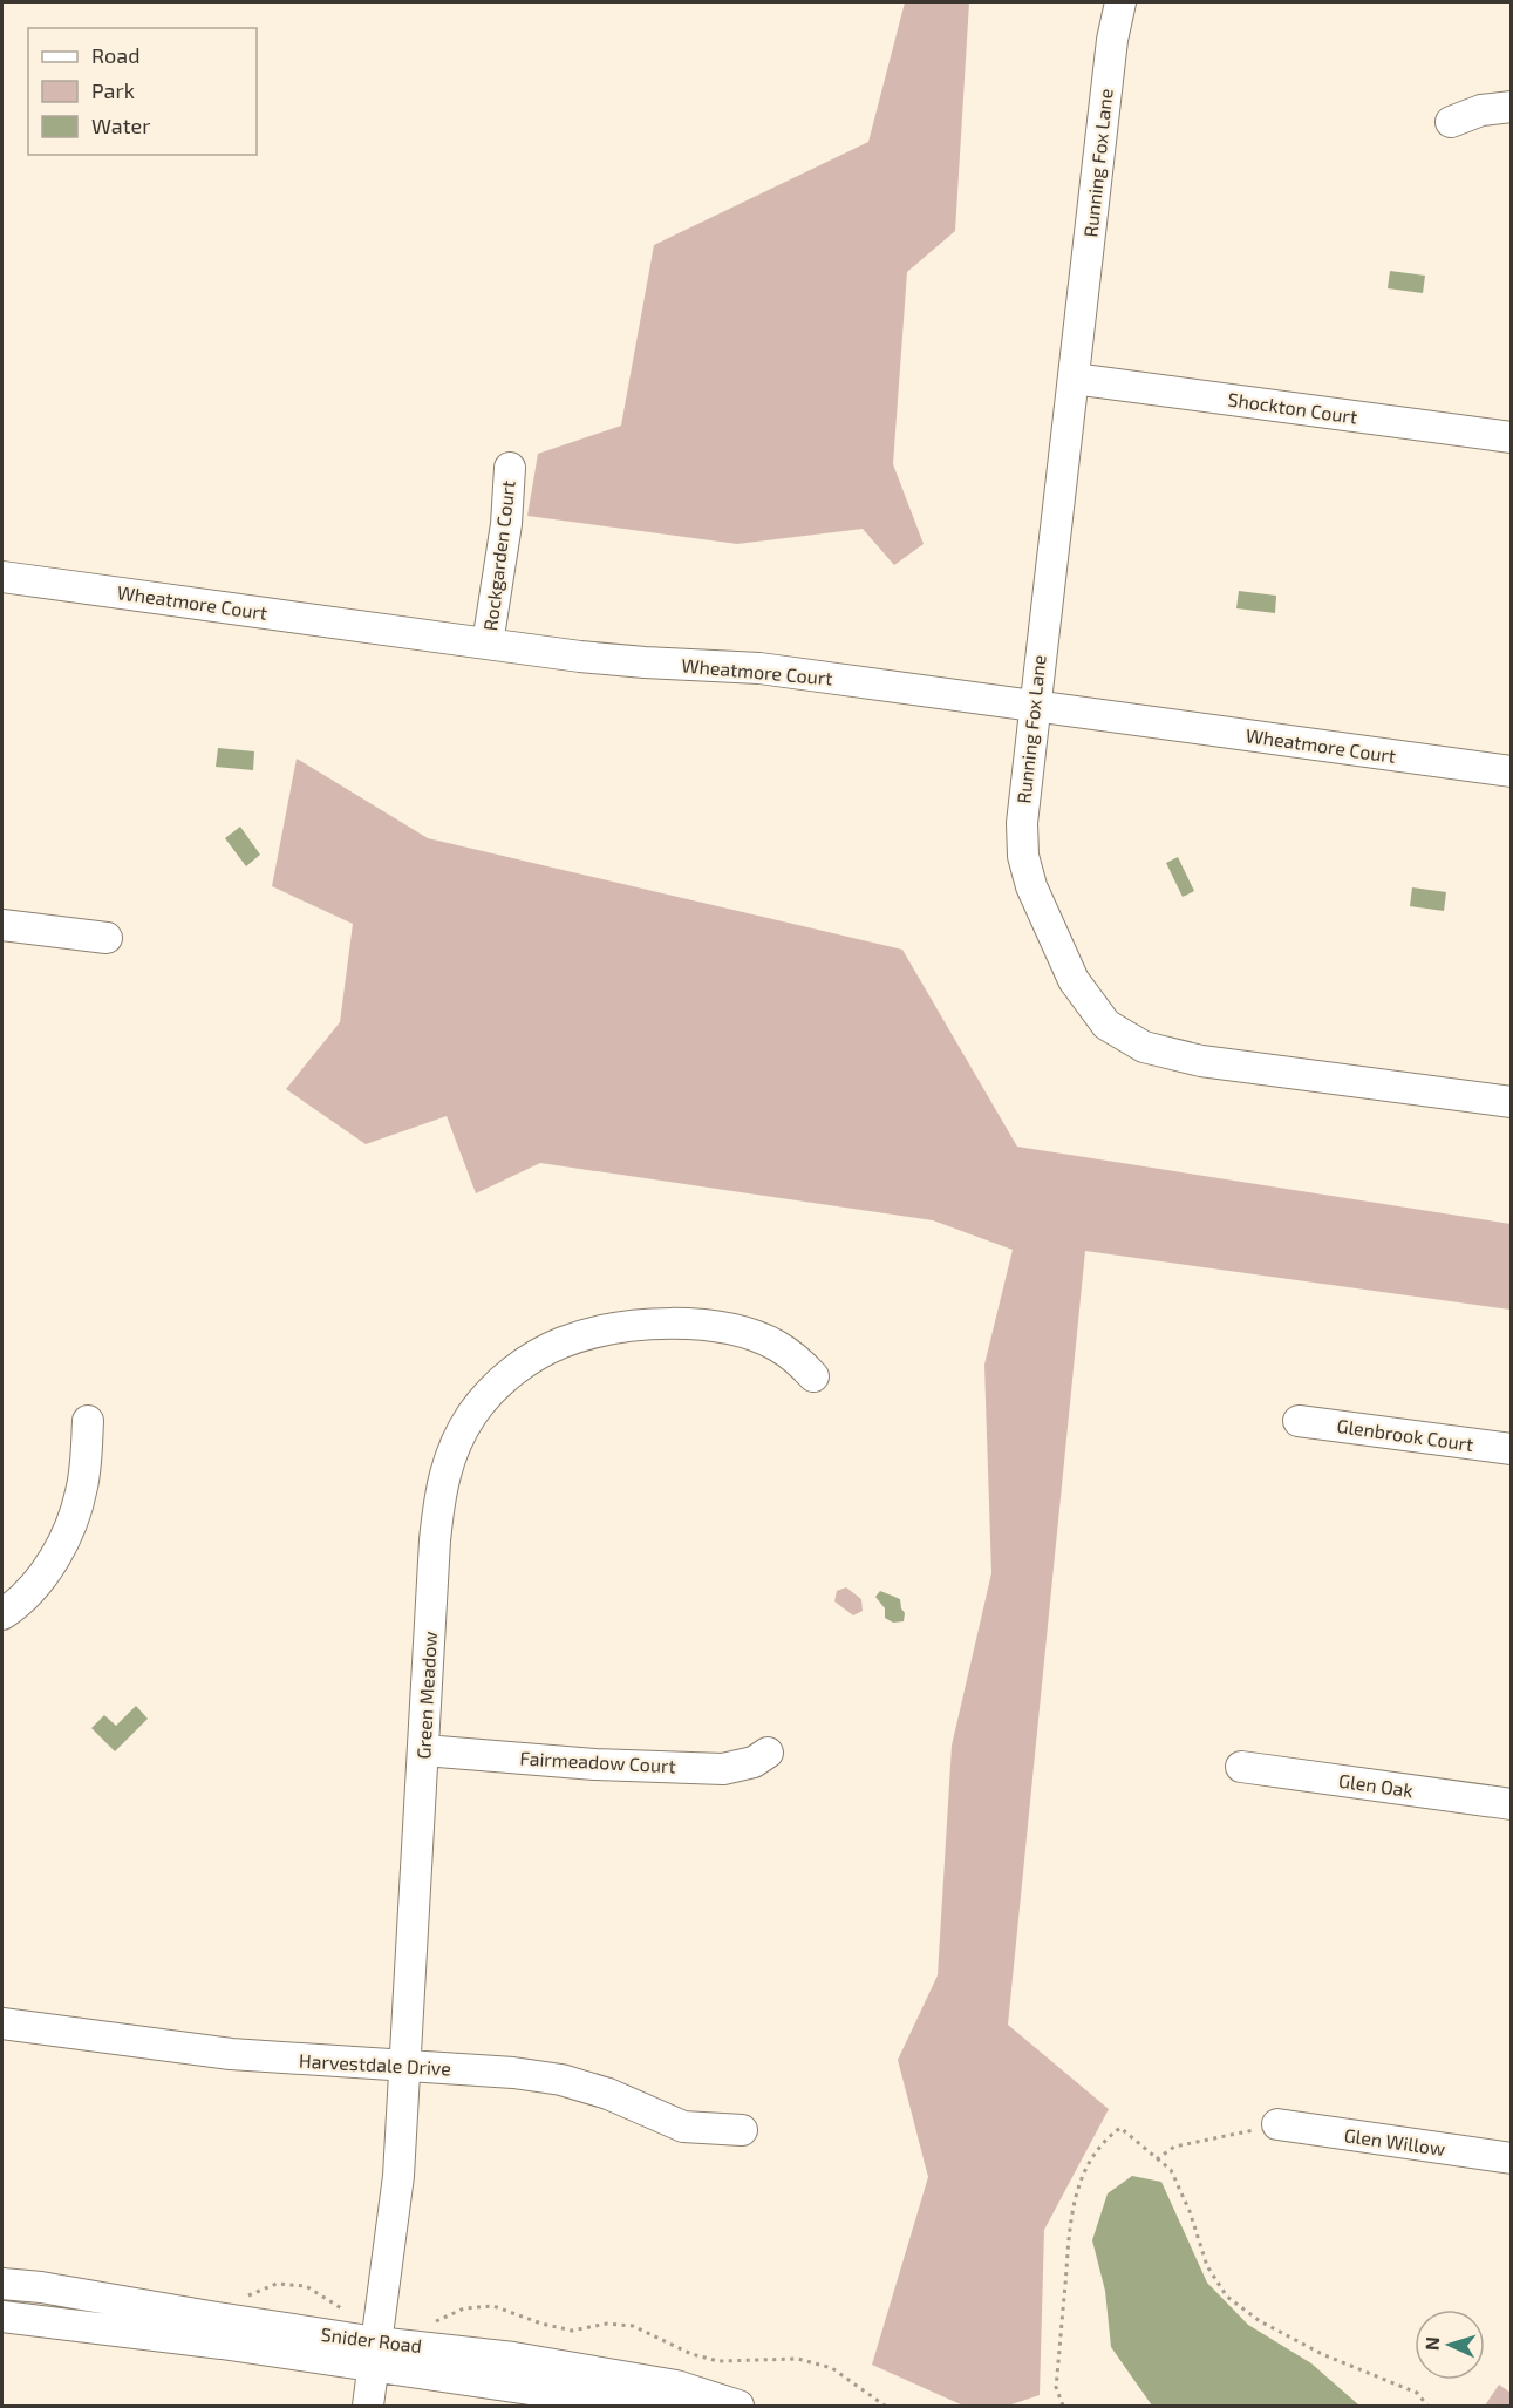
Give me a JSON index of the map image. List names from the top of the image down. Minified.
{"streets":{"street":["Running Fox Lane","Shockton Court","Rockgarden Court","Wheatmore Court","Glenbrook Court","Green Meadow","Fairmeadow Court","Glen Oak","Harvestdale Drive","Glen Willow","Snider Road"]},"crossings":[["Running Fox Lane","Shockton Court"],["Running Fox Lane","Wheatmore Court"],["Rockgarden Court","Wheatmore Court"],["Green Meadow","Fairmeadow Court"],["Green Meadow","Harvestdale Drive"],["Green Meadow","Snider Road"]],"legend":["Road","Park","Water"],"north":"left"}
